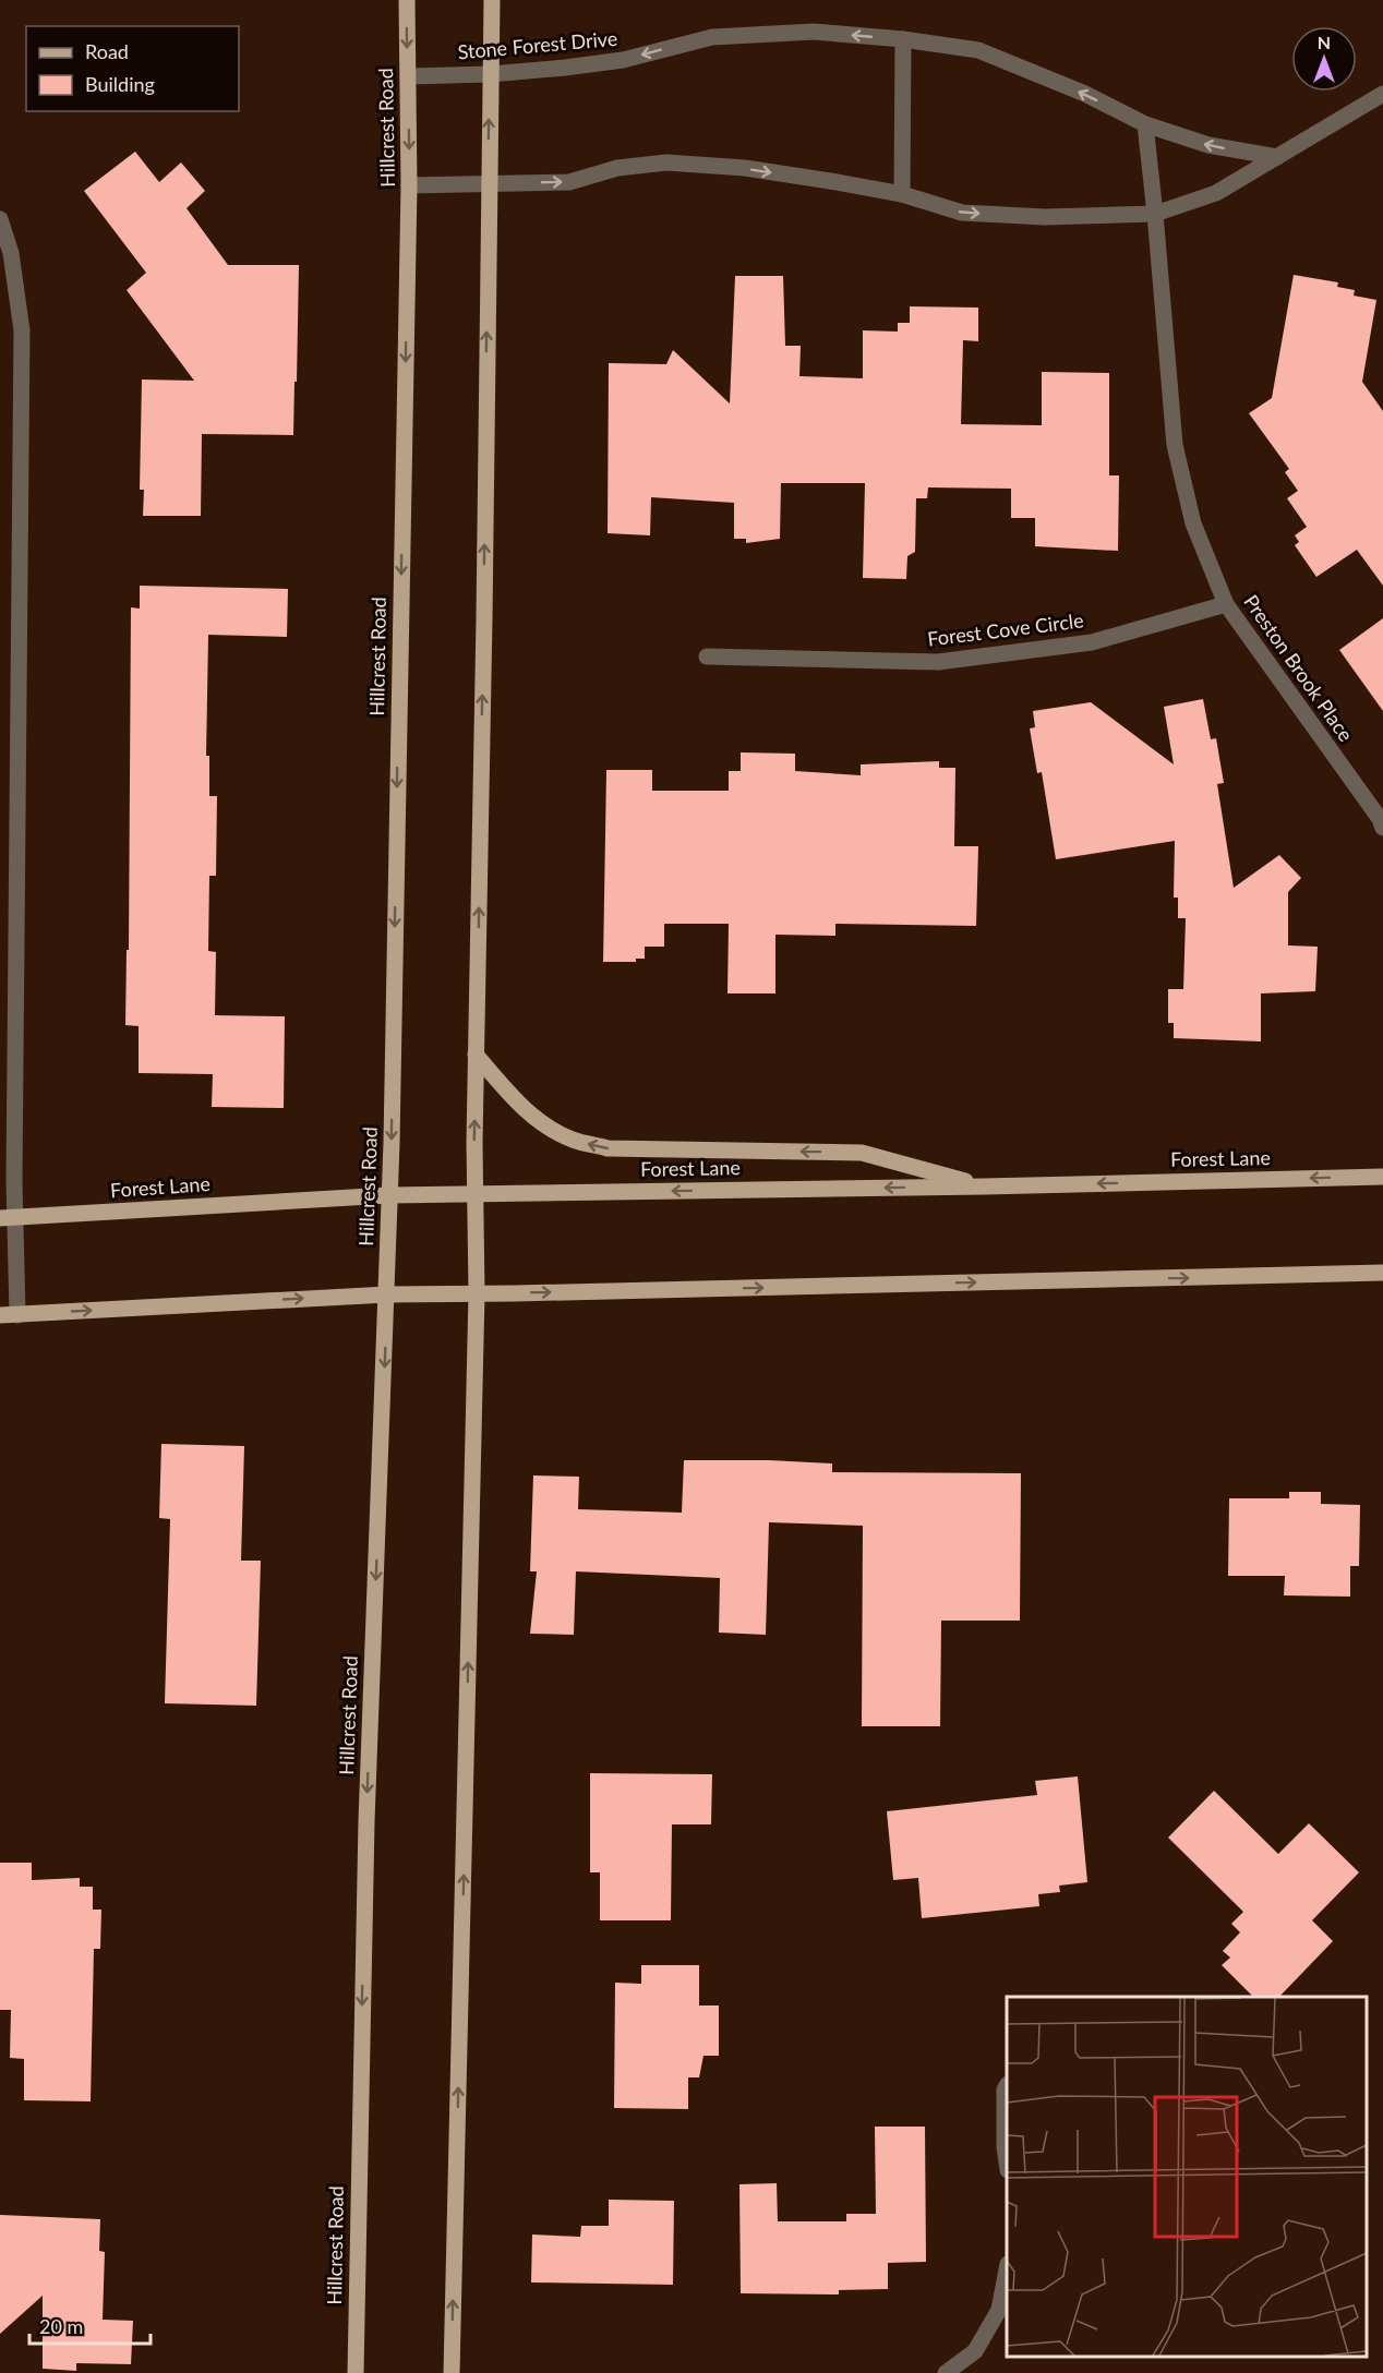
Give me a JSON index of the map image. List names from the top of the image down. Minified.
{"streets":{"main road":["Hillcrest Road","Forest Lane"],"street":["Stone Forest Drive","Forest Cove Circle","Preston Brook Place"]},"crossings":[["Stone Forest Drive","Hillcrest Road"],["Hillcrest Road","Forest Lane"],["Forest Cove Circle","Preston Brook Place"]],"legend":["Road","Building"],"scale_bar":"20 m","north":"top"}
